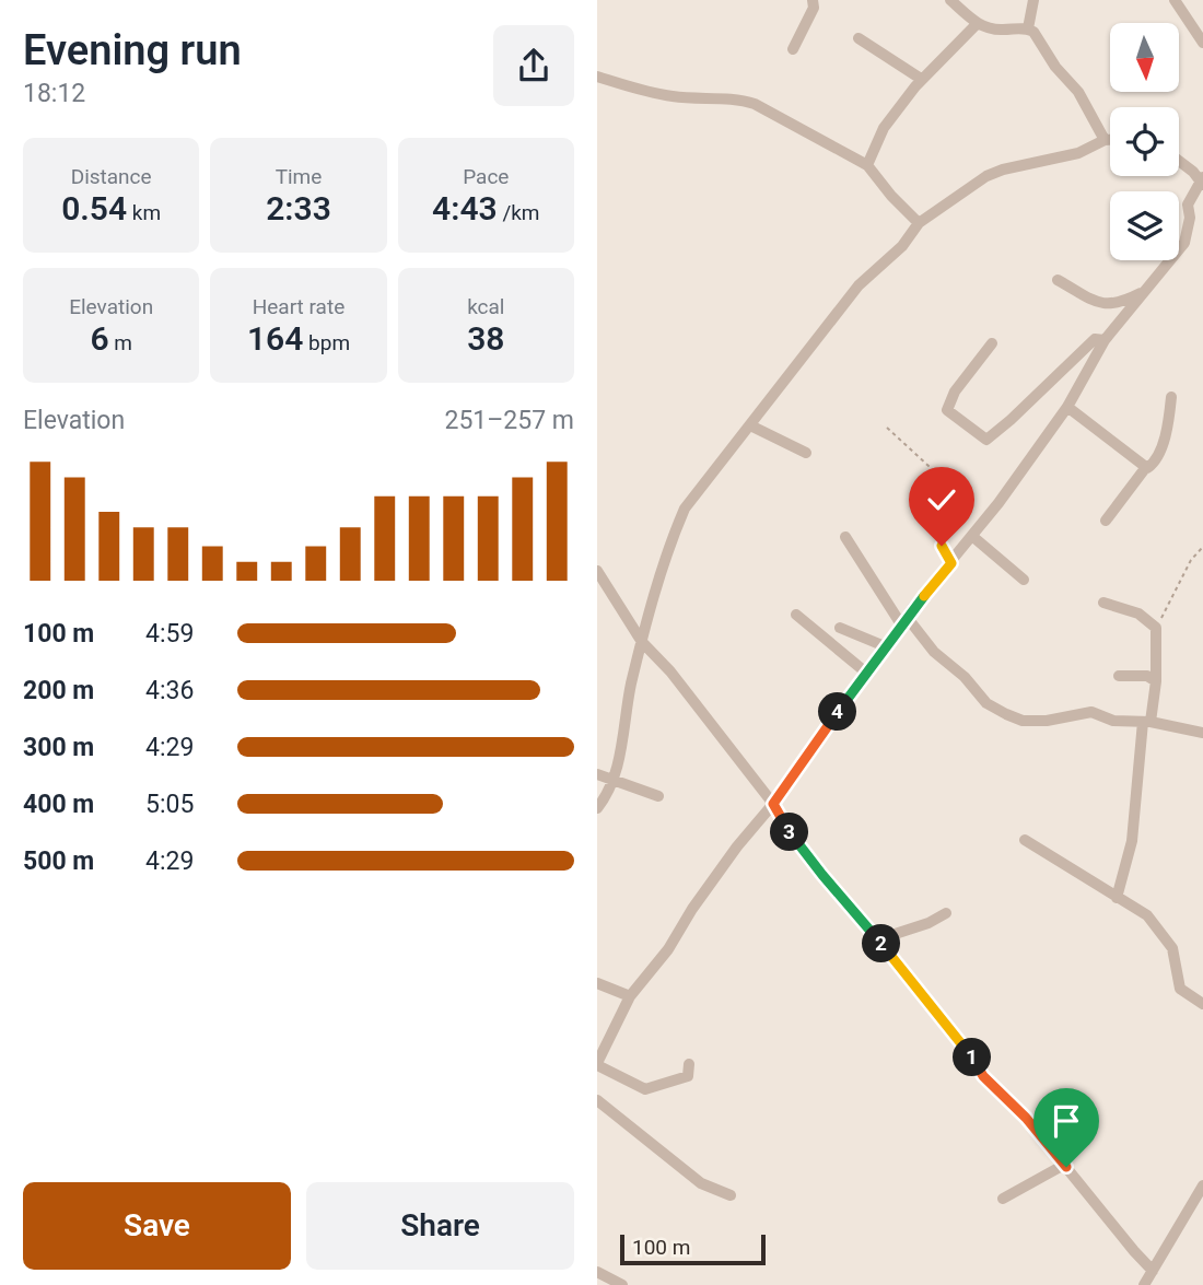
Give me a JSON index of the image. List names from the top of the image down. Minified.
{"scale_bar":"100 m","north":"bottom","page":{"heading":["Evening run","18:12"],"stats":[["Distance","0.54 km"],["Time","2:33"],["Pace","4:43 /km"],["Elevation","6 m"],["Heart rate","164 bpm"],["kcal","38"]],"chart":["Elevation","251–257 m"],"list":[{"name":"100 m","note":"4:59"},{"name":"200 m","note":"4:36"},{"name":"300 m","note":"4:29"},{"name":"400 m","note":"5:05"},{"name":"500 m","note":"4:29"}],"pins":["4","3","2","1"],"buttons":["Save","Share"],"scale":"100 m"}}
